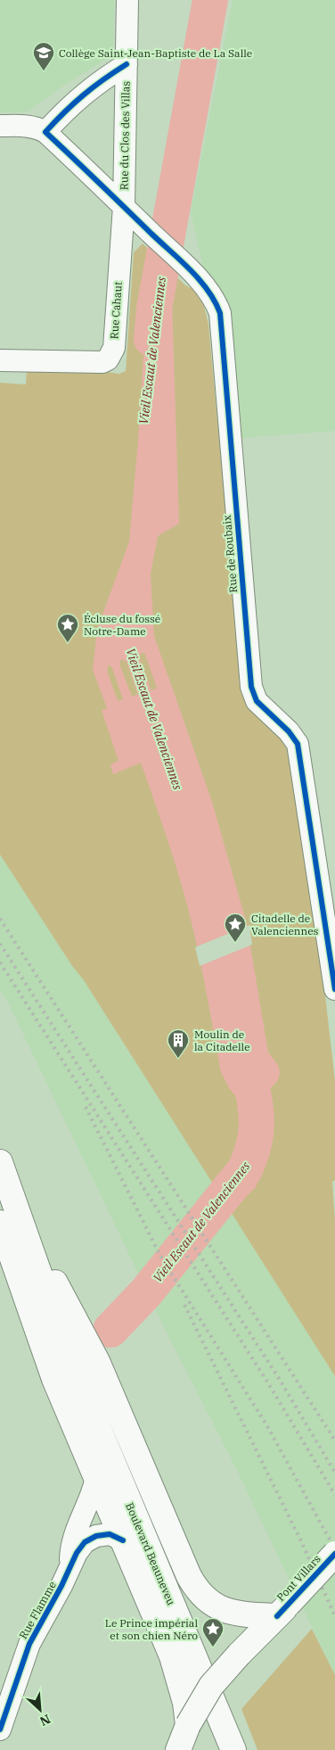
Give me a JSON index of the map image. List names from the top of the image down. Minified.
{"streets":{"main road":["Boulevard Beauneveu","Pont Villars"],"street":["Rue du Clos des Villas","Rue Cahaut","Rue de Roubaix","Rue Flamme"]},"crossings":[["Rue du Clos des Villas","Rue Cahaut"],["Rue du Clos des Villas","Rue de Roubaix"],["Rue Cahaut","Rue de Roubaix"]],"water":["Vieil Escaut de Valenciennes"],"places":{"school or university":["Collège Saint-Jean-Baptiste de La Salle"],"place":["Écluse du fossé Notre-Dame","Citadelle de Valenciennes","Le Prince impérial et son chien Néro"],"building":["Moulin de la Citadelle"]},"north":"bottom right"}
